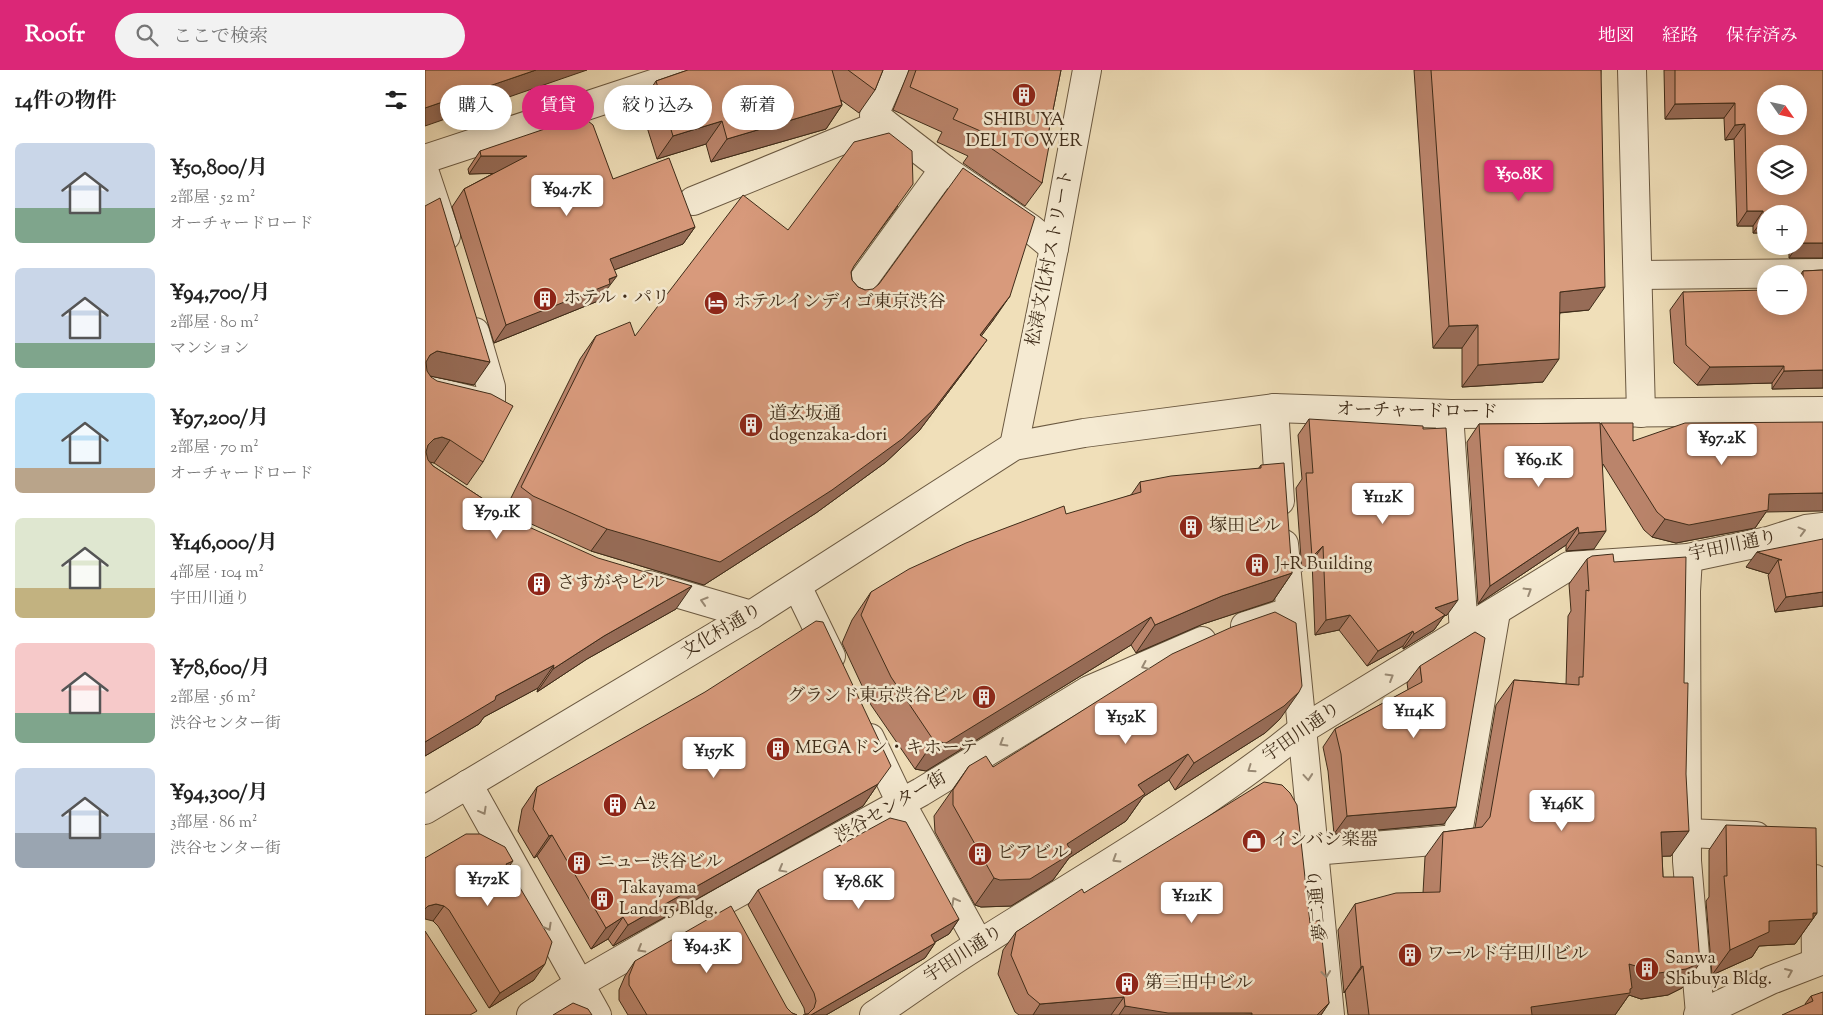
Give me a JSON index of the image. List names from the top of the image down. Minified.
{"streets":{"street":["松涛文化村ストリート","オーチャードロード","宇田川通り","文化村通り","渋谷センター街","夢二通り"]},"crossings":[["松涛文化村ストリート","オーチャードロード"],["松涛文化村ストリート","文化村通り"],["オーチャードロード","文化村通り"],["オーチャードロード","夢二通り"],["宇田川通り","夢二通り"],["渋谷センター街","夢二通り"]],"one_way":["渋谷センター街","夢二通り"],"places":{"building":["SHIBUYA DELI TOWER","ホテル・パリ","道玄坂通 dogenzaka-dori","塚田ビル","J+R Building","さすがやビル","グランド東京渋谷ビル","MEGAドン・キホーテ","A2","ビアビル","ニュー渋谷ビル","Takayama Land 15 Bldg.","ワールド宇田川ビル","Sanwa Shibuya Bldg.","第三田中ビル"],"hotel":["ホテルインディゴ東京渋谷"],"shop":["イシバシ楽器"]},"north":"bottom right","page":{"header":"Roofr","search":"ここで検索","nav":["地図","経路","保存済み"],"heading":"14件の物件","map_buttons":["+","−"],"chip":["購入","賃貸","絞り込み","新着"],"list":[{"name":"¥50,800/月","note":"2部屋 · 52 m² · オーチャードロード"},{"name":"¥94,700/月","note":"2部屋 · 80 m² · マンション"},{"name":"¥97,200/月","note":"2部屋 · 70 m² · オーチャードロード"},{"name":"¥146,000/月","note":"4部屋 · 104 m² · 宇田川通り"},{"name":"¥78,600/月","note":"2部屋 · 56 m² · 渋谷センター街"},{"name":"¥94,300/月","note":"3部屋 · 86 m² · 渋谷センター街"}],"price":["¥50.8K","¥94.7K","¥97.2K","¥69.1K","¥112K","¥79.1K","¥114K","¥152K","¥157K","¥146K","¥172K","¥78.6K","¥121K","¥94.3K"]}}
